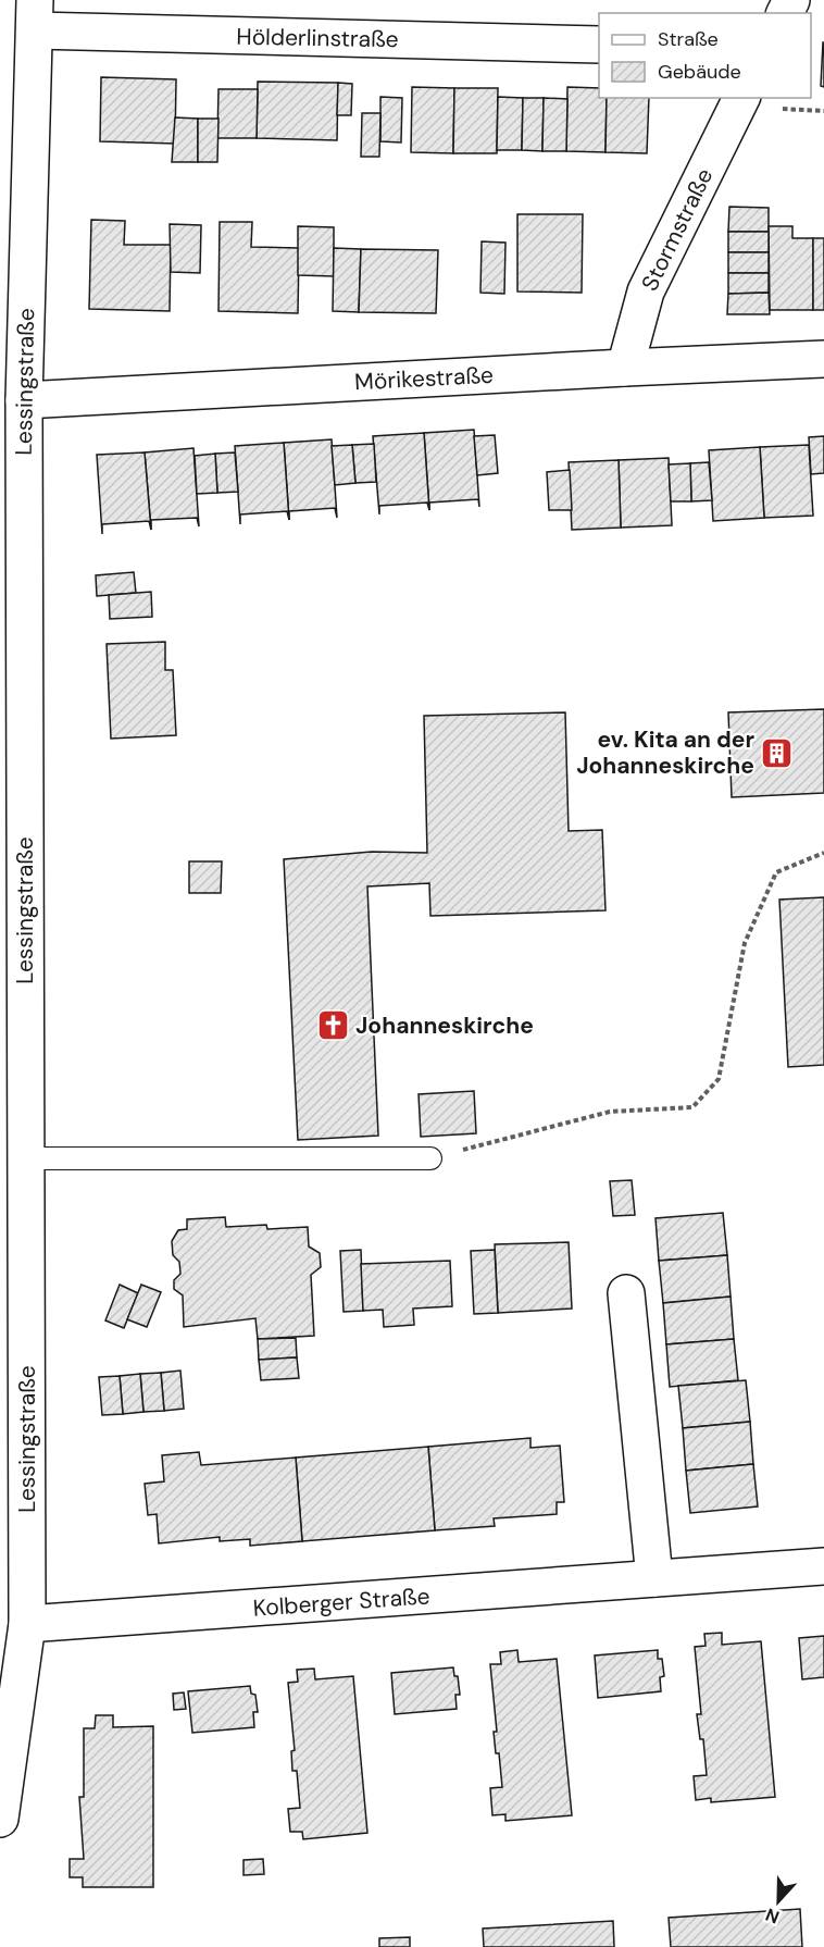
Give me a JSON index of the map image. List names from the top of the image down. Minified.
{"streets":{"street":["Hölderlinstraße","Stormstraße","Mörikestraße","Lessingstraße","Kolberger Straße"]},"crossings":[["Hölderlinstraße","Lessingstraße"],["Stormstraße","Mörikestraße"],["Mörikestraße","Lessingstraße"],["Lessingstraße","Kolberger Straße"]],"places":{"building":["ev. Kita an der Johanneskirche"],"church":["Johanneskirche"]},"legend":["Straße","Gebäude"],"north":"bottom"}
